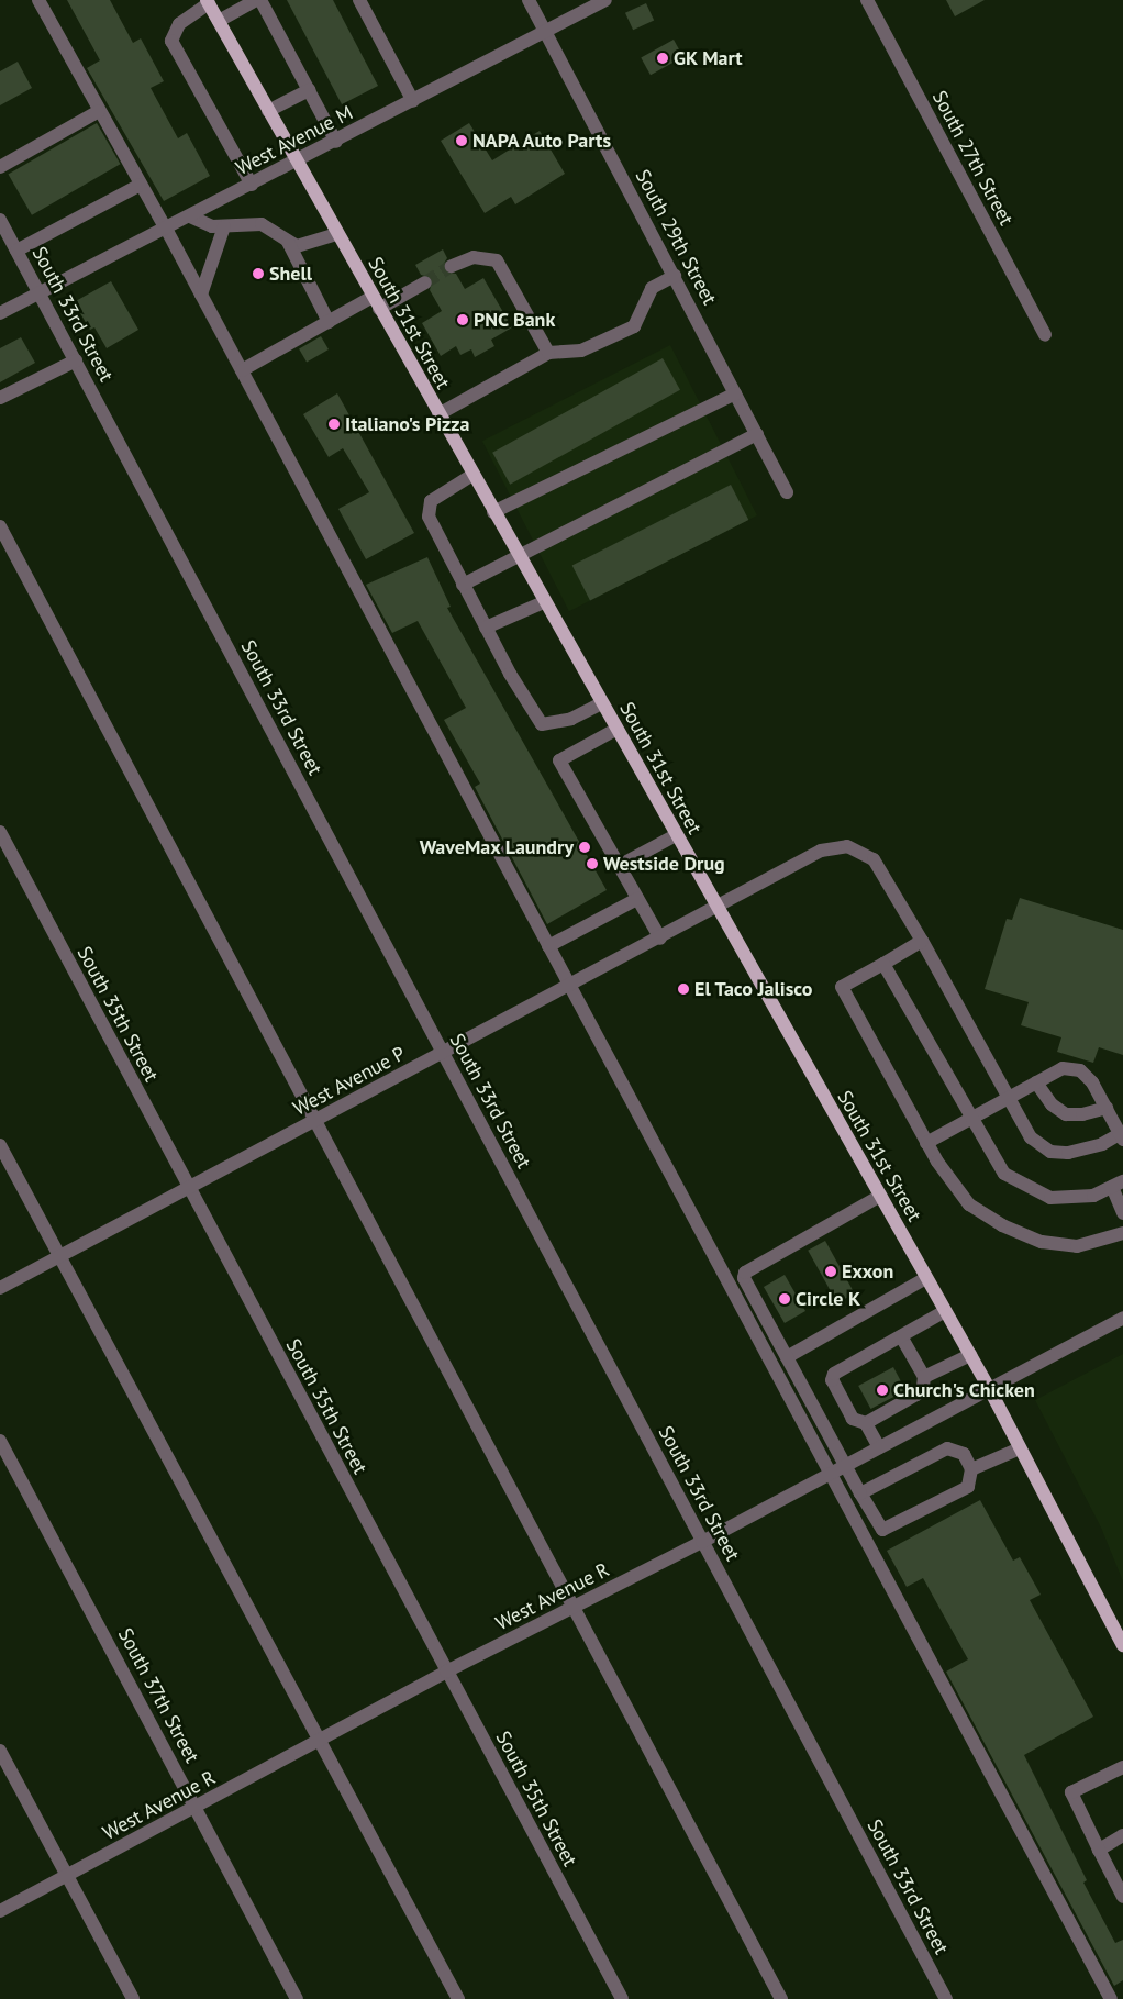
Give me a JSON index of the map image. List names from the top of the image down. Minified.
{"streets":{"main road":["South 31st Street"],"street":["West Avenue M","South 27th Street","South 29th Street","South 33rd Street","South 35th Street","West Avenue P","West Avenue R","South 37th Street"]},"crossings":[["West Avenue M","South 29th Street"],["West Avenue M","South 33rd Street"],["West Avenue M","South 31st Street"],["South 33rd Street","West Avenue P"],["South 33rd Street","West Avenue R"],["South 31st Street","West Avenue P"],["South 31st Street","West Avenue R"],["South 35th Street","West Avenue P"],["South 35th Street","West Avenue R"],["West Avenue R","South 37th Street"]],"places":["GK Mart","NAPA Auto Parts","Shell","PNC Bank","Italiano's Pizza","WaveMax Laundry","Westside Drug","El Taco Jalisco","Exxon","Circle K","Church's Chicken"]}
